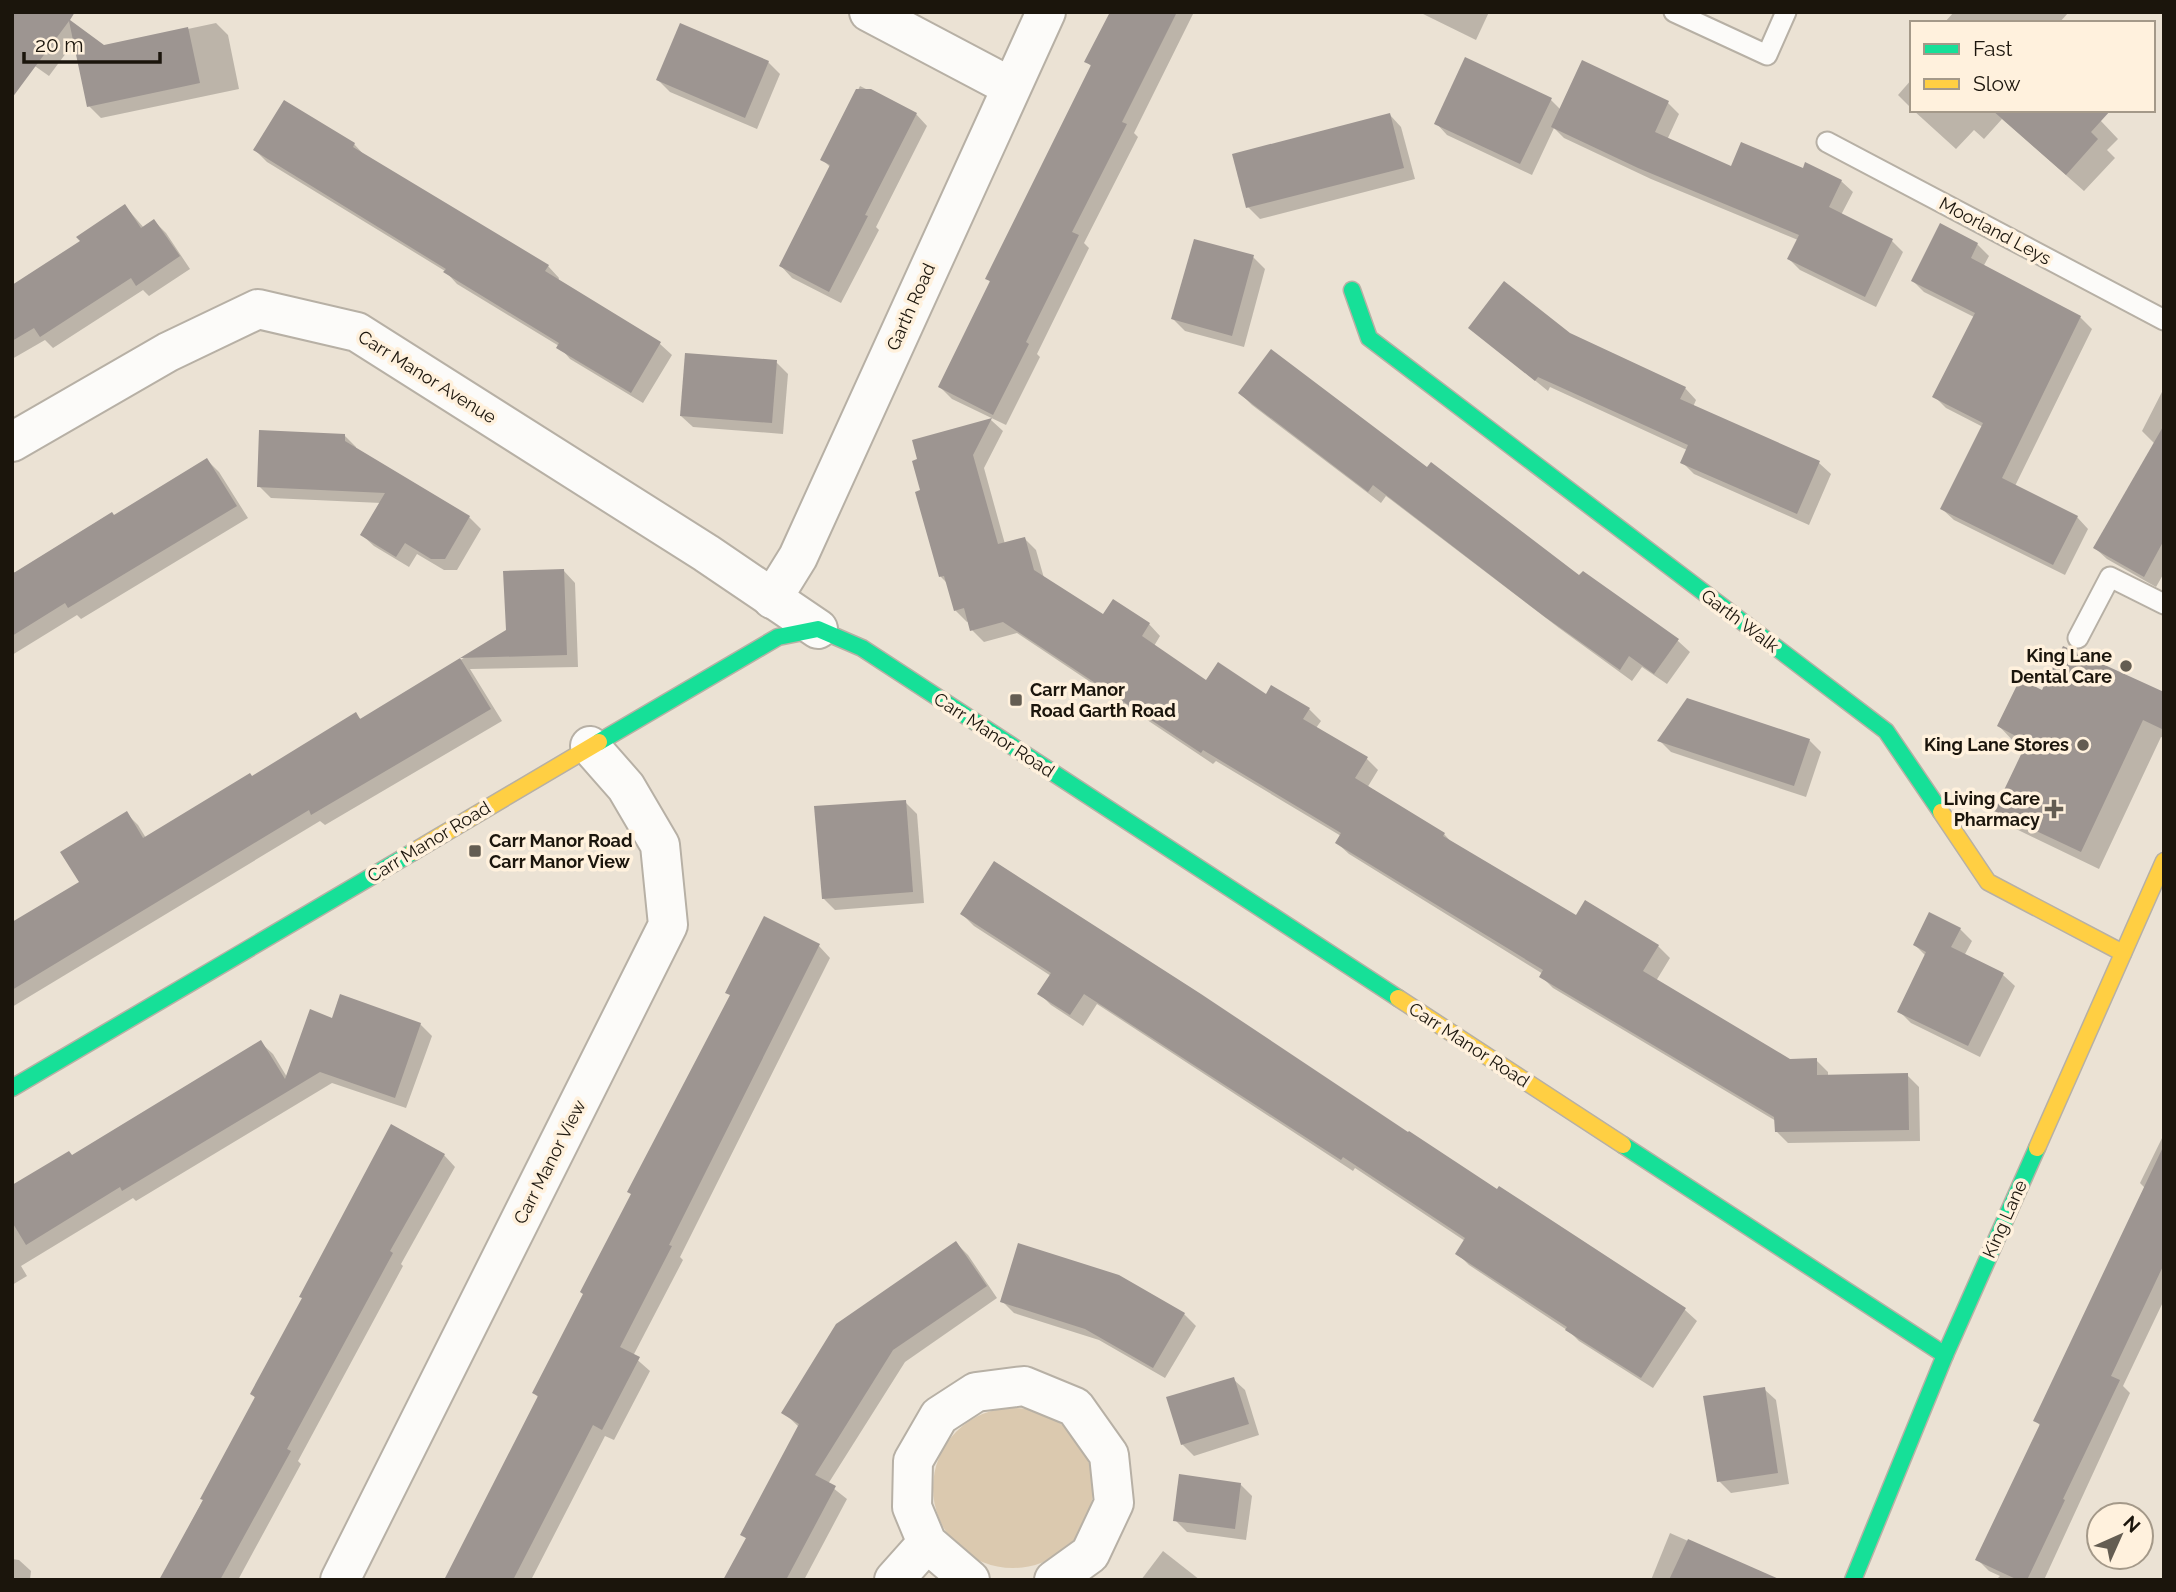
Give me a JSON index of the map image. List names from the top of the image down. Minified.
{"streets":{"street":["Garth Road","Carr Manor Avenue","Garth Walk","Carr Manor Road","Carr Manor View","King Lane"],"lane":["Moorland Leys"]},"crossings":[["Garth Road","Carr Manor Avenue"],["Carr Manor Avenue","Carr Manor Road"],["Garth Walk","King Lane"],["Carr Manor Road","Carr Manor View"],["Carr Manor Road","King Lane"]],"places":{"other":["King Lane Dental Care","King Lane Stores"],"transit":["Carr Manor Road Garth Road","Carr Manor Road Carr Manor View"],"health":["Living Care Pharmacy"]},"legend":["Fast","Slow"],"scale_bar":"20 m","north":"top right"}
